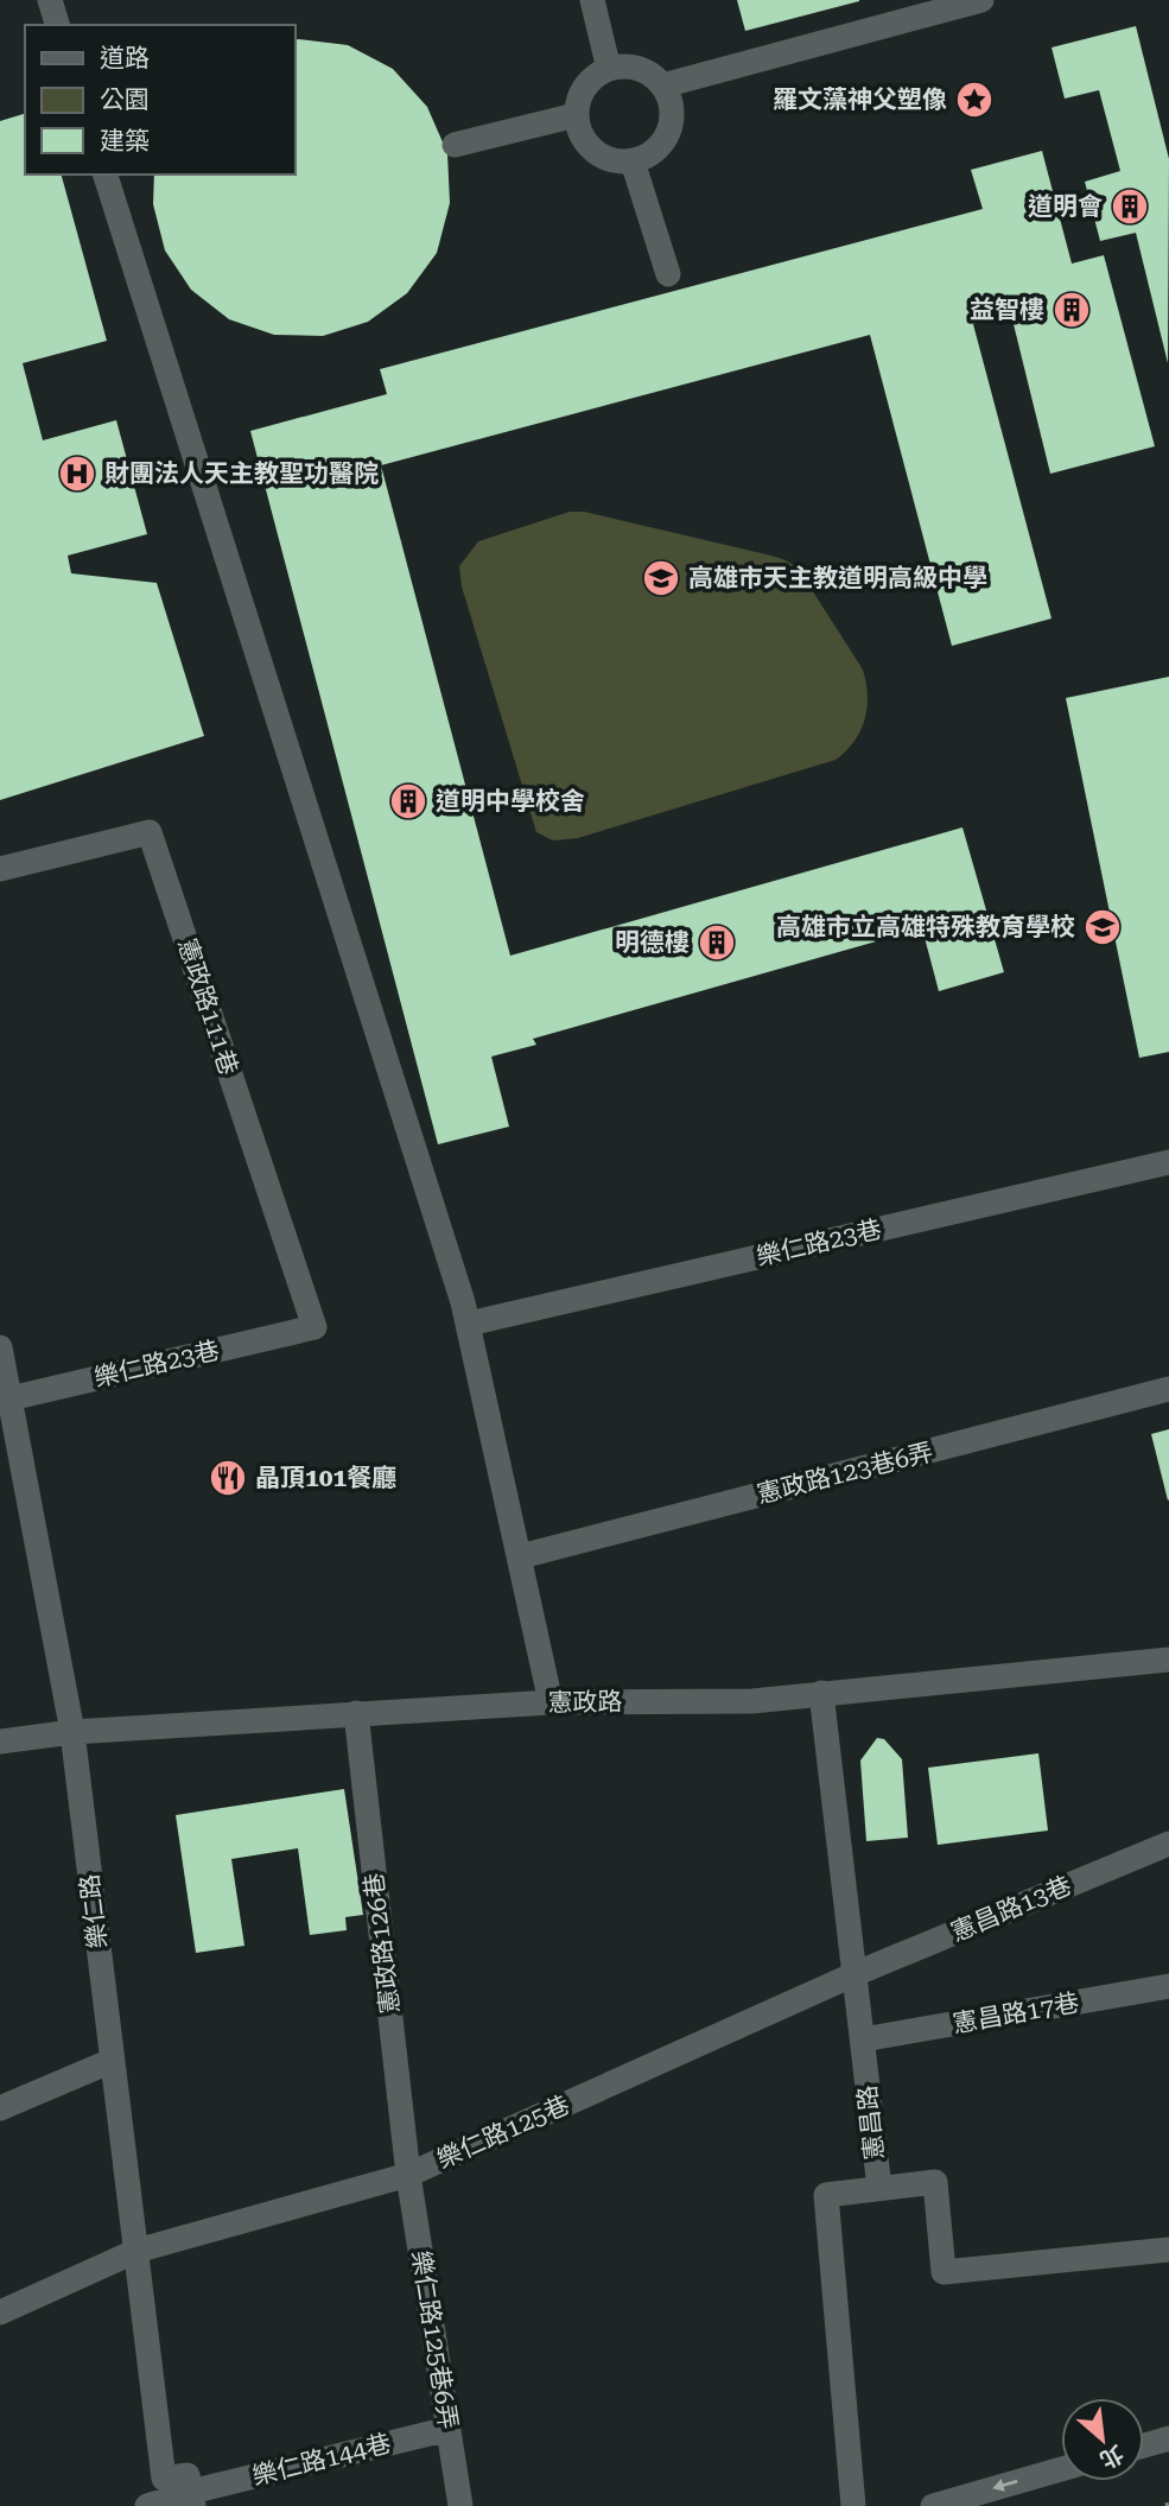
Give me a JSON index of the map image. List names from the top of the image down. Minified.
{"streets":{"street":["憲政路111巷","樂仁路23巷","憲政路123巷6弄","憲政路","憲昌路13巷","樂仁路","憲政路126巷","憲昌路17巷","憲昌路","樂仁路125巷","樂仁路125巷6弄","樂仁路144巷"]},"crossings":[["憲政路111巷","樂仁路23巷"],["樂仁路23巷","樂仁路"],["憲政路","樂仁路"],["憲政路","憲政路126巷"],["憲政路","憲昌路"],["憲昌路13巷","憲昌路"],["憲昌路13巷","樂仁路125巷"],["樂仁路","樂仁路125巷"],["樂仁路","樂仁路144巷"],["憲政路126巷","樂仁路125巷"],["憲政路126巷","樂仁路125巷6弄"],["憲昌路17巷","憲昌路"],["憲昌路","樂仁路125巷"],["樂仁路125巷","樂仁路125巷6弄"],["樂仁路125巷6弄","樂仁路144巷"]],"places":{"place":["羅文藻神父塑像"],"building":["道明會","益智樓","道明中學校舍","明德樓"],"hospital":["財團法人天主教聖功醫院"],"school or university":["高雄市天主教道明高級中學","高雄市立高雄特殊教育學校"],"restaurant":["晶頂101餐廳"]},"legend":["道路","公園","建築"],"north":"bottom right"}
